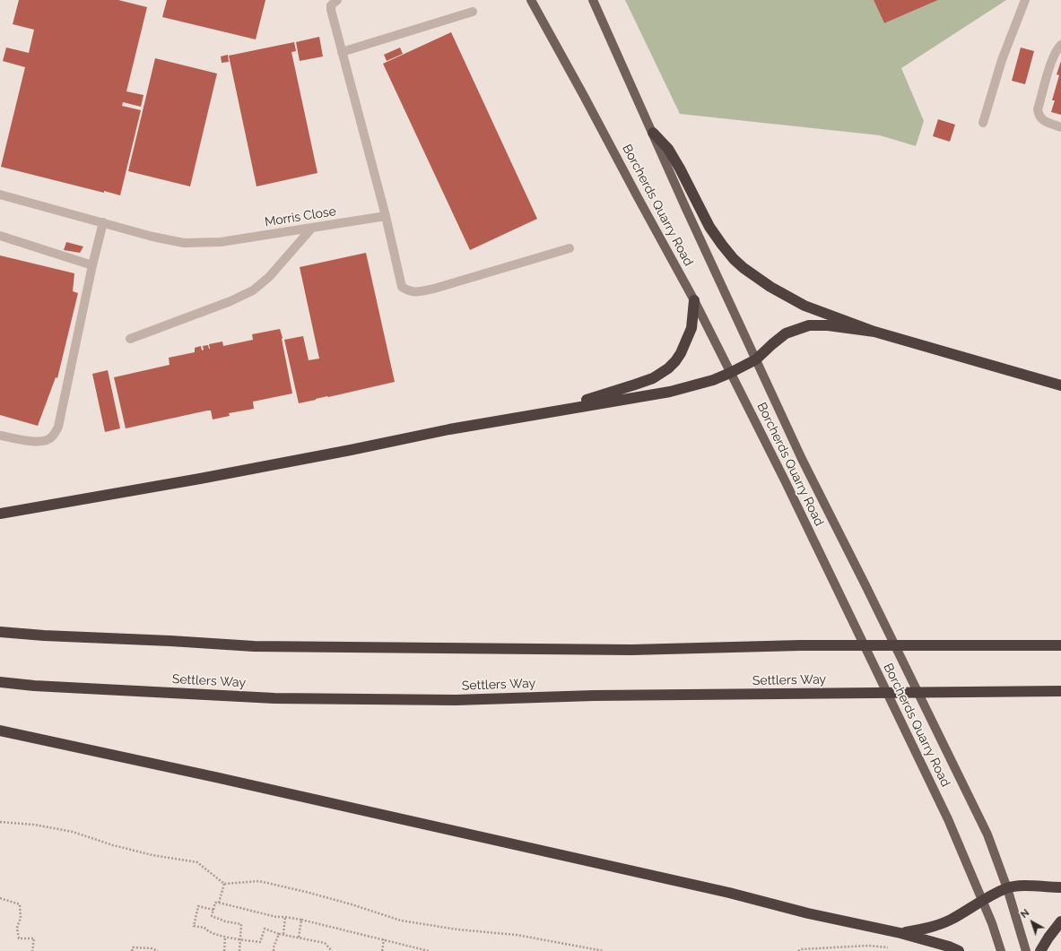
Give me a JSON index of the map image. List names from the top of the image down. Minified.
{"streets":{"highway":["Settlers Way"],"main road":["Borcherds Quarry Road"],"lane":["Morris Close"]},"north":"top left"}
